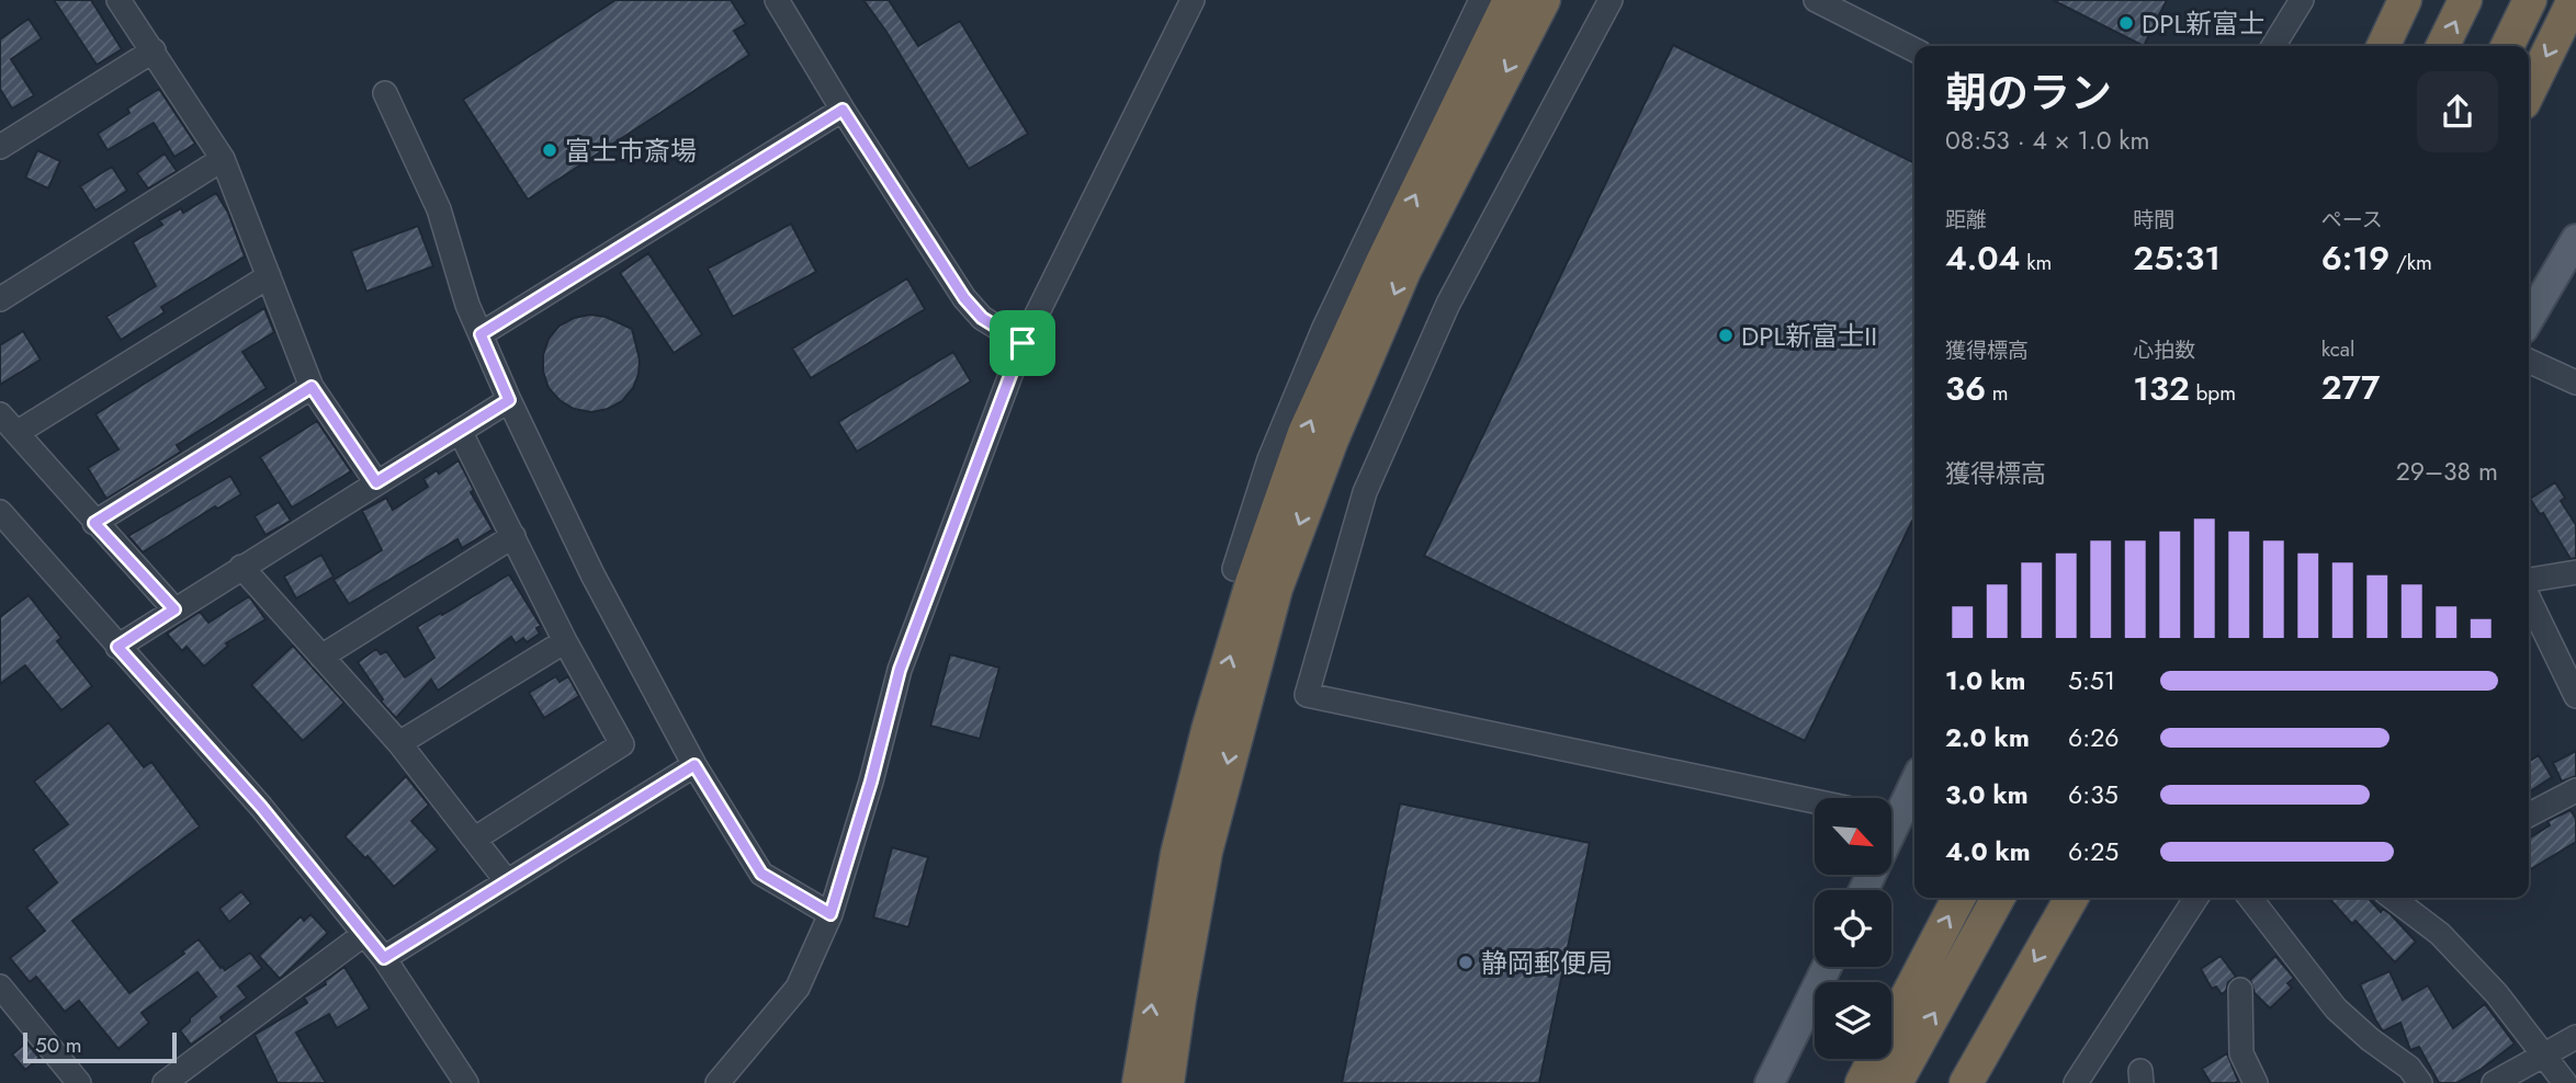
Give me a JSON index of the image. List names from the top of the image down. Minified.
{"places":["DPL新富士","富士市斎場","DPL新富士II","静岡郵便局"],"scale_bar":"50 m","north":"bottom right","page":{"heading":["朝のラン","08:53 · 4 × 1.0 km"],"stats":[["距離","4.04 km"],["時間","25:31"],["ペース","6:19 /km"],["獲得標高","36 m"],["心拍数","132 bpm"],["kcal","277"]],"chart":["獲得標高","29–38 m"],"list":[{"name":"1.0 km","note":"5:51"},{"name":"2.0 km","note":"6:26"},{"name":"3.0 km","note":"6:35"},{"name":"4.0 km","note":"6:25"}],"scale":"50 m"}}
